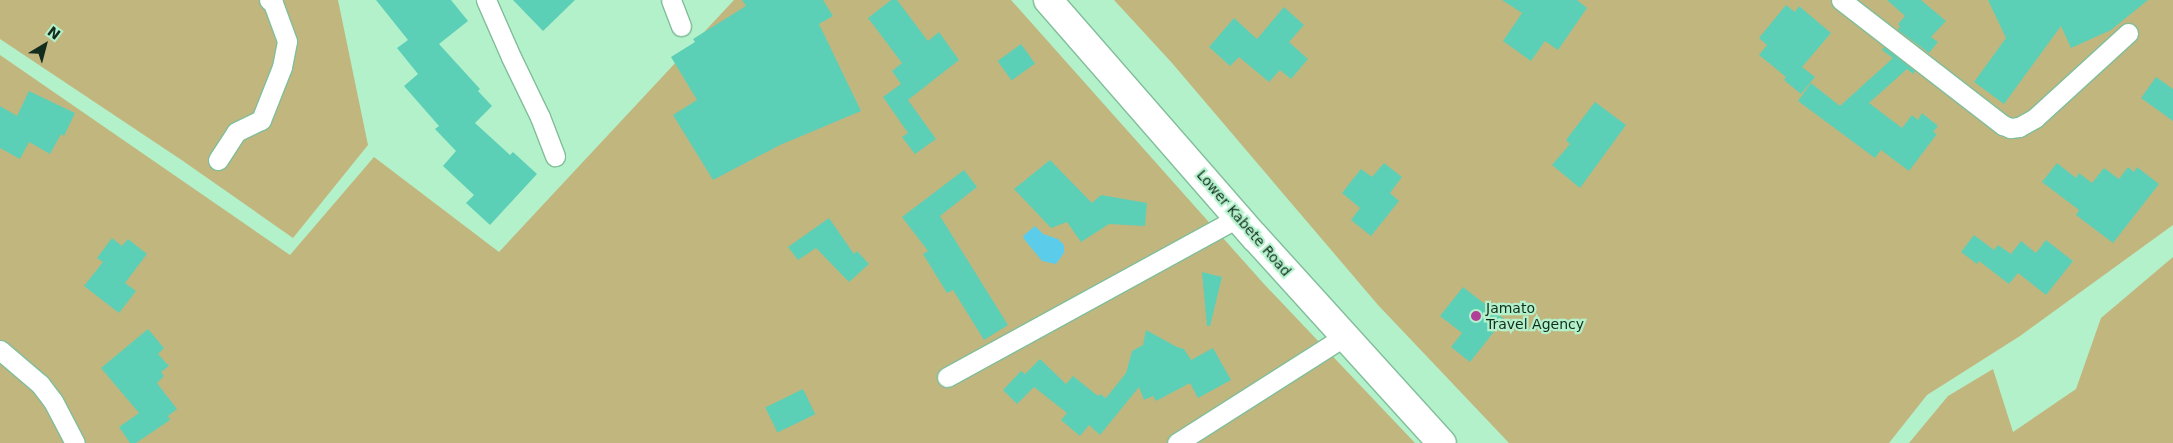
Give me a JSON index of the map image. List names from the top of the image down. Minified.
{"streets":{"main road":["Lower Kabete Road"]},"places":["Jamato Travel Agency"],"north":"top right"}
